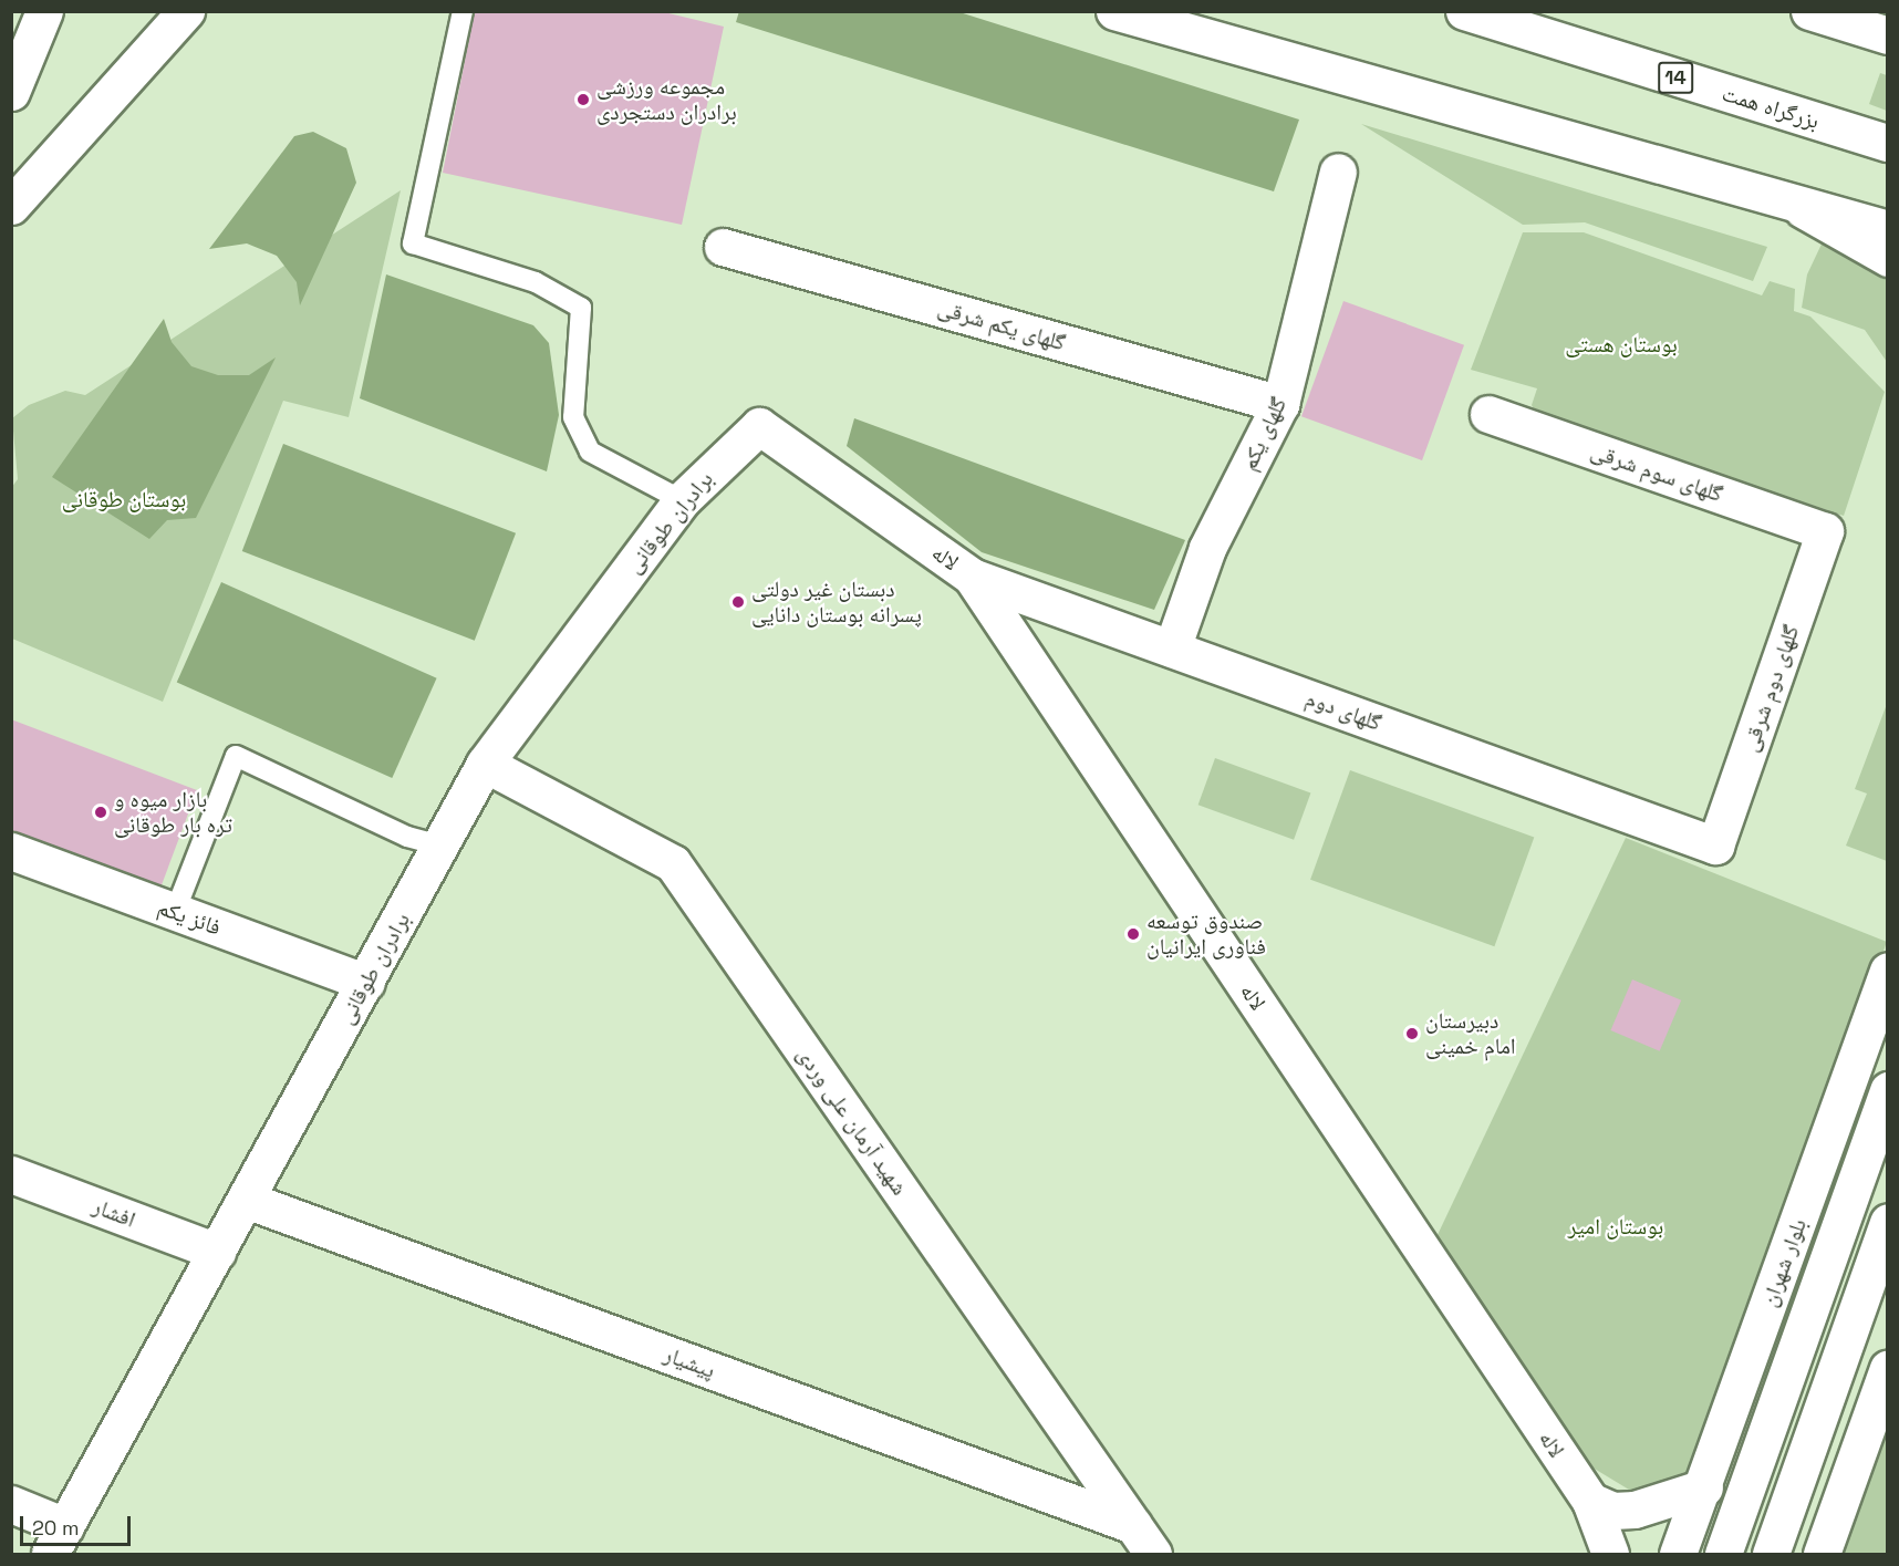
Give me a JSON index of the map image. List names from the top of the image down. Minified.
{"streets":{"main road":["14","بزرگراه همت","گلهای یکم شرقی","گلهای یکم","گلهای سوم شرقی","برادران طوقانی","لاله","گلهای دوم شرقی","گلهای دوم","فائز یکم","شهید آرمان علی وردی","افشار","بلوار شهران","پیشیار"]},"crossings":[["گلهای یکم شرقی","گلهای یکم"],["گلهای یکم","گلهای دوم"],["گلهای سوم شرقی","گلهای دوم شرقی"],["برادران طوقانی","لاله"],["برادران طوقانی","فائز یکم"],["برادران طوقانی","شهید آرمان علی وردی"],["برادران طوقانی","افشار"],["برادران طوقانی","پیشیار"],["لاله","گلهای دوم"],["گلهای دوم شرقی","گلهای دوم"],["شهید آرمان علی وردی","پیشیار"]],"parks":["بوستان هستی","بوستان طوقانی","بوستان امیر"],"places":["مجموعه ورزشی برادران دستجردی","دبستان غیر دولتی پسرانه بوستان دانایی","بازار میوه و تره بار طوقانی","صندوق توسعه فناوری ایرانیان","دبیرستان امام خمینی"],"scale_bar":"20 m"}
